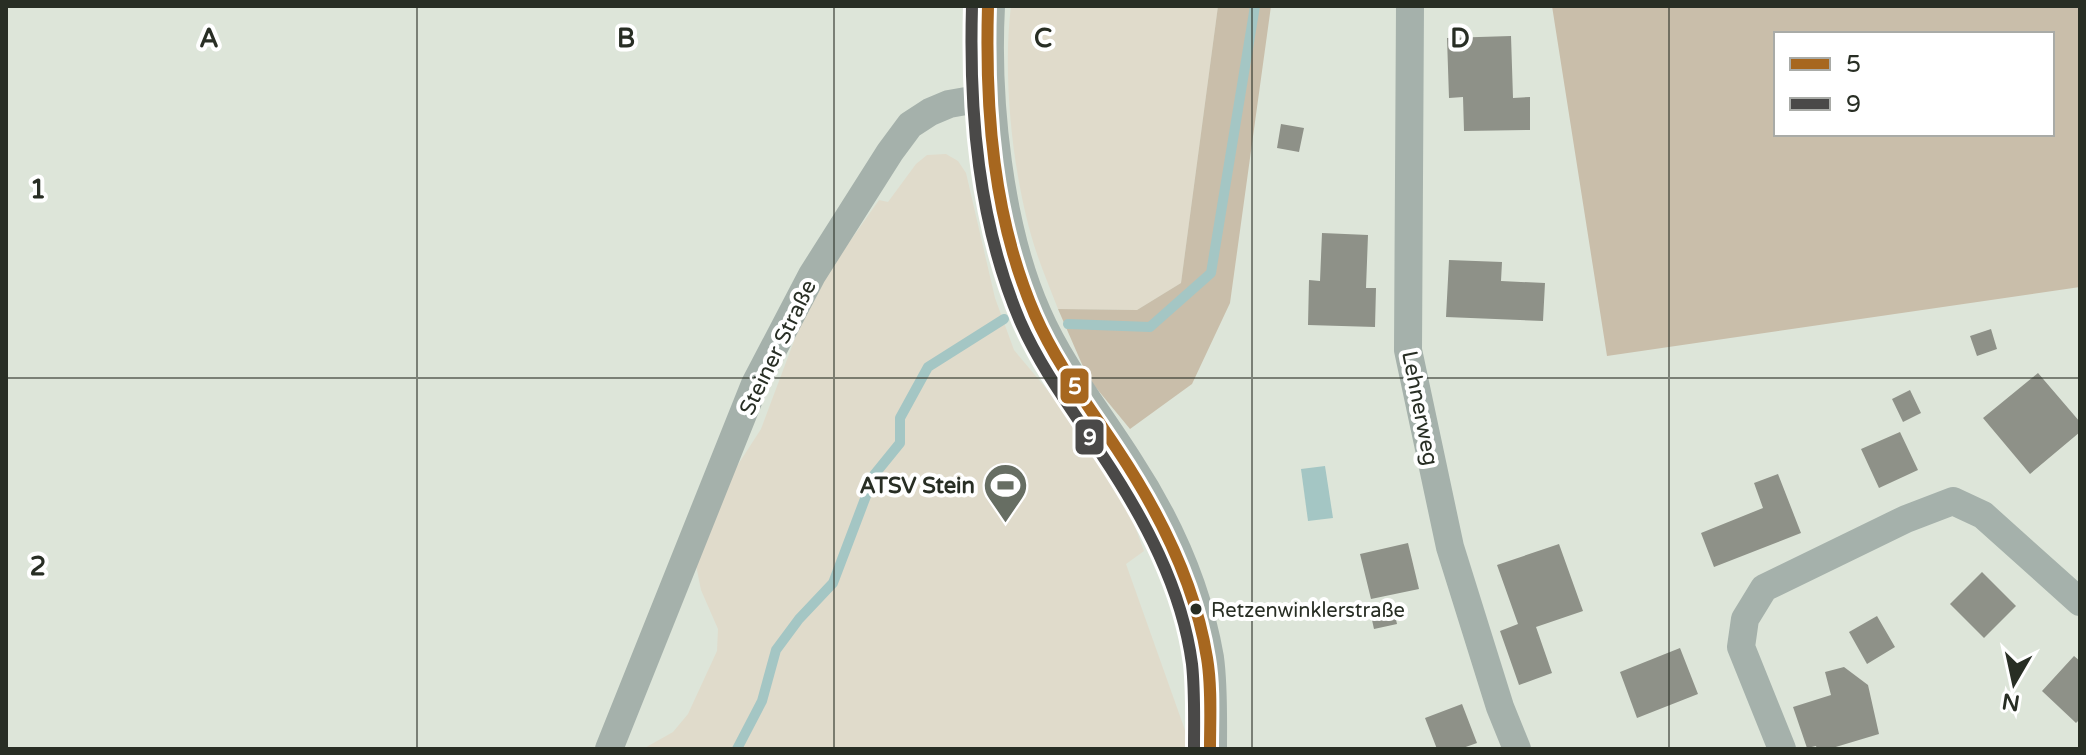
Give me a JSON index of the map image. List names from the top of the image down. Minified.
{"streets":{"street":["Steiner Straße","Lehnerweg"]},"places":{"sports":["ATSV Stein"],"other":["Retzenwinklerstraße"]},"lines":["transit line 5","transit line 9"],"legend":["5","9"],"north":"bottom","grid":{"columns":["A","B","C","D"],"rows":["1","2"]}}
